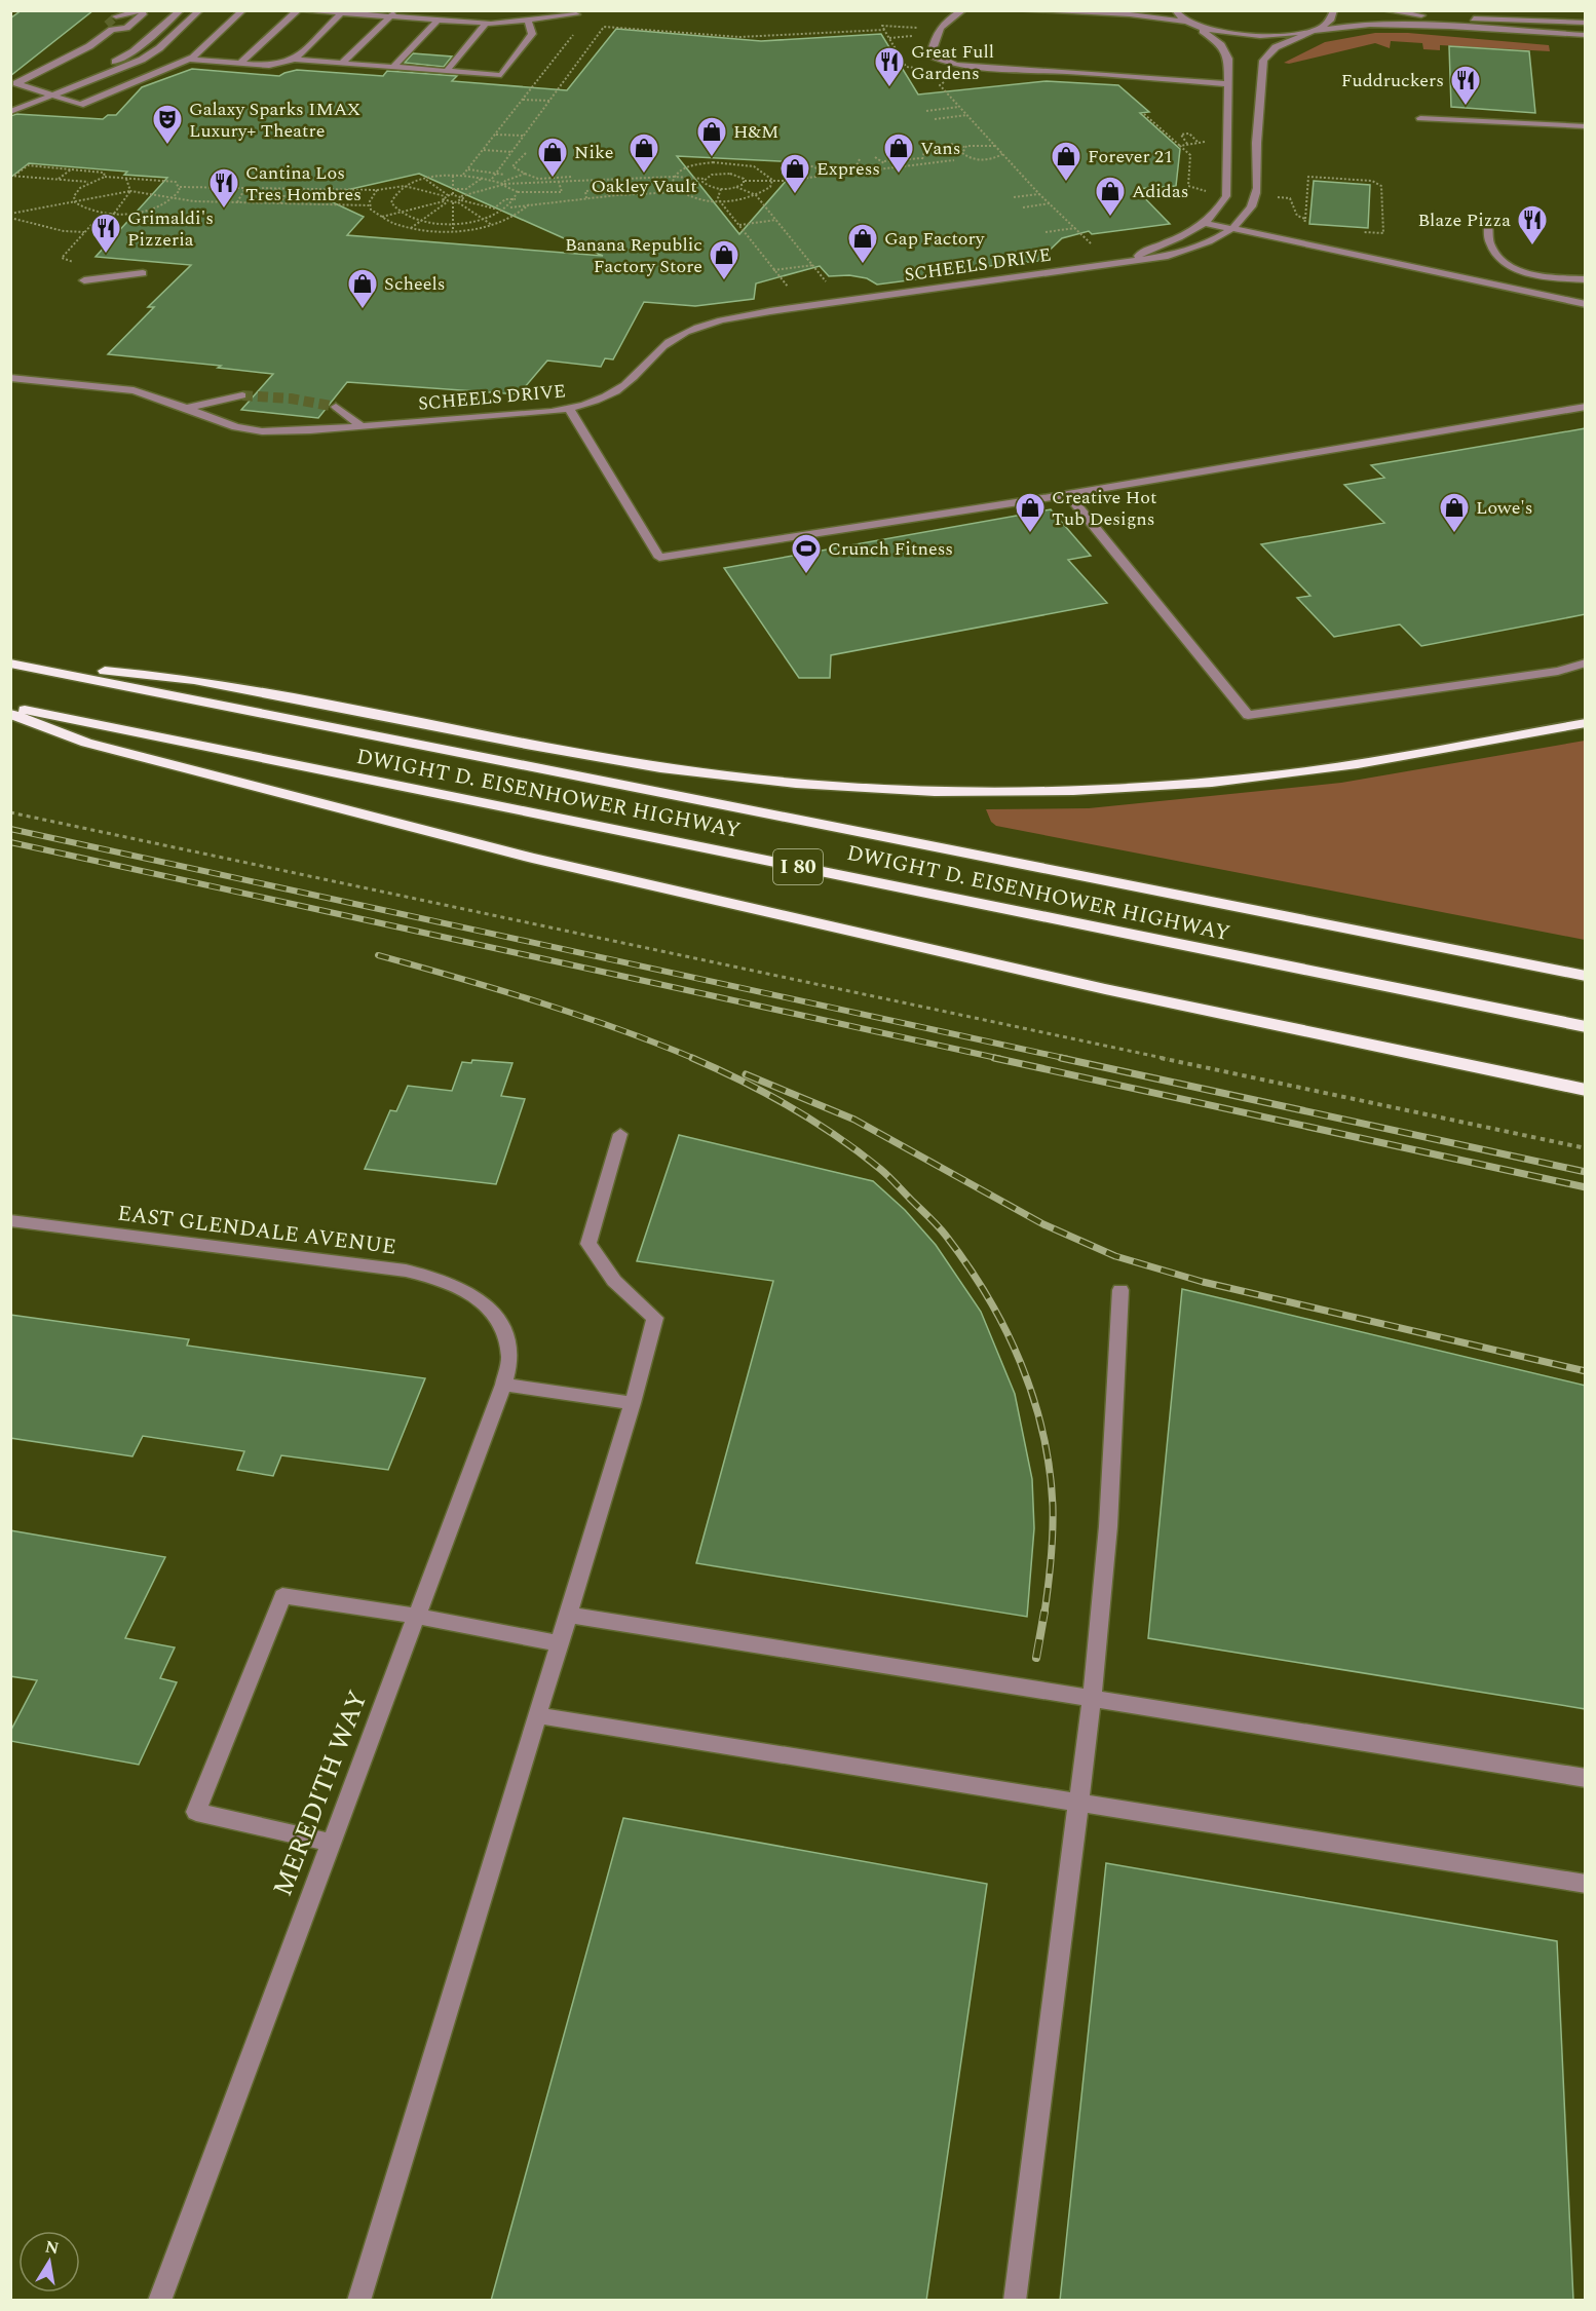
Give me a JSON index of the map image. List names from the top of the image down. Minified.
{"streets":{"highway":["DWIGHT D. EISENHOWER HIGHWAY","I 80"],"street":["SCHEELS DRIVE","EAST GLENDALE AVENUE","MEREDITH WAY"]},"crossings":[["EAST GLENDALE AVENUE","MEREDITH WAY"]],"places":{"restaurant":["Great Full Gardens","Fuddruckers","Cantina Los Tres Hombres","Blaze Pizza","Grimaldi's Pizzeria"],"theatre":["Galaxy Sparks IMAX Luxury+ Theatre"],"shop":["H&M","Oakley Vault","Vans","Nike","Forever 21","Express","Adidas","Gap Factory","Banana Republic Factory Store","Scheels","Creative Hot Tub Designs","Lowe's"],"sports":["Crunch Fitness"]},"north":"top"}
